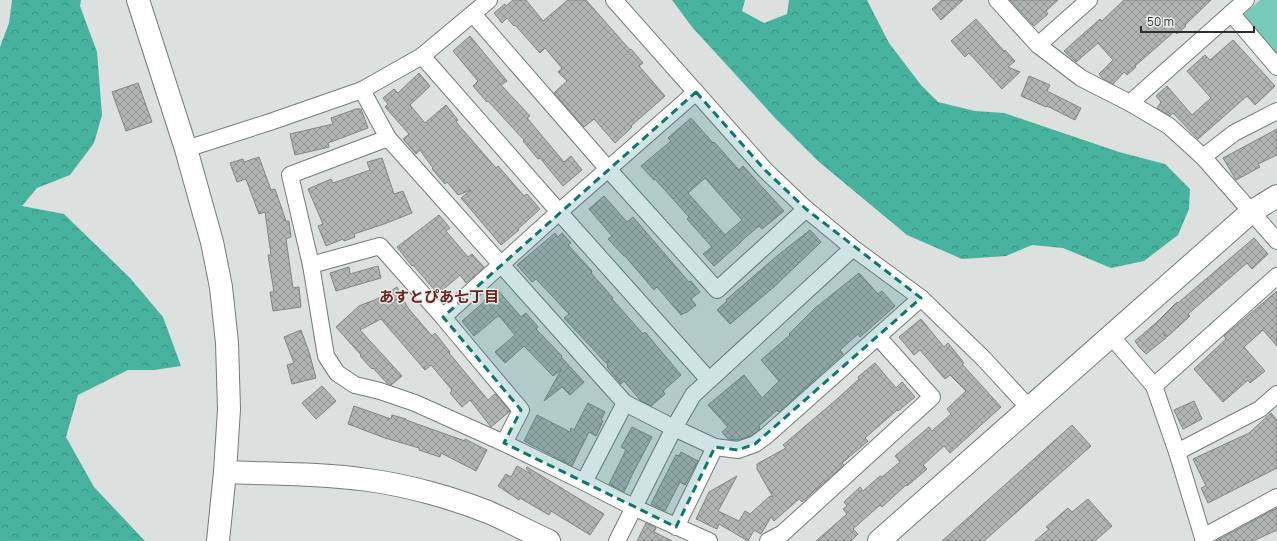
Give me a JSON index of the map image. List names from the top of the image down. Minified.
{"districts":["あすとぴあ七丁目"],"scale_bar":"50 m"}
